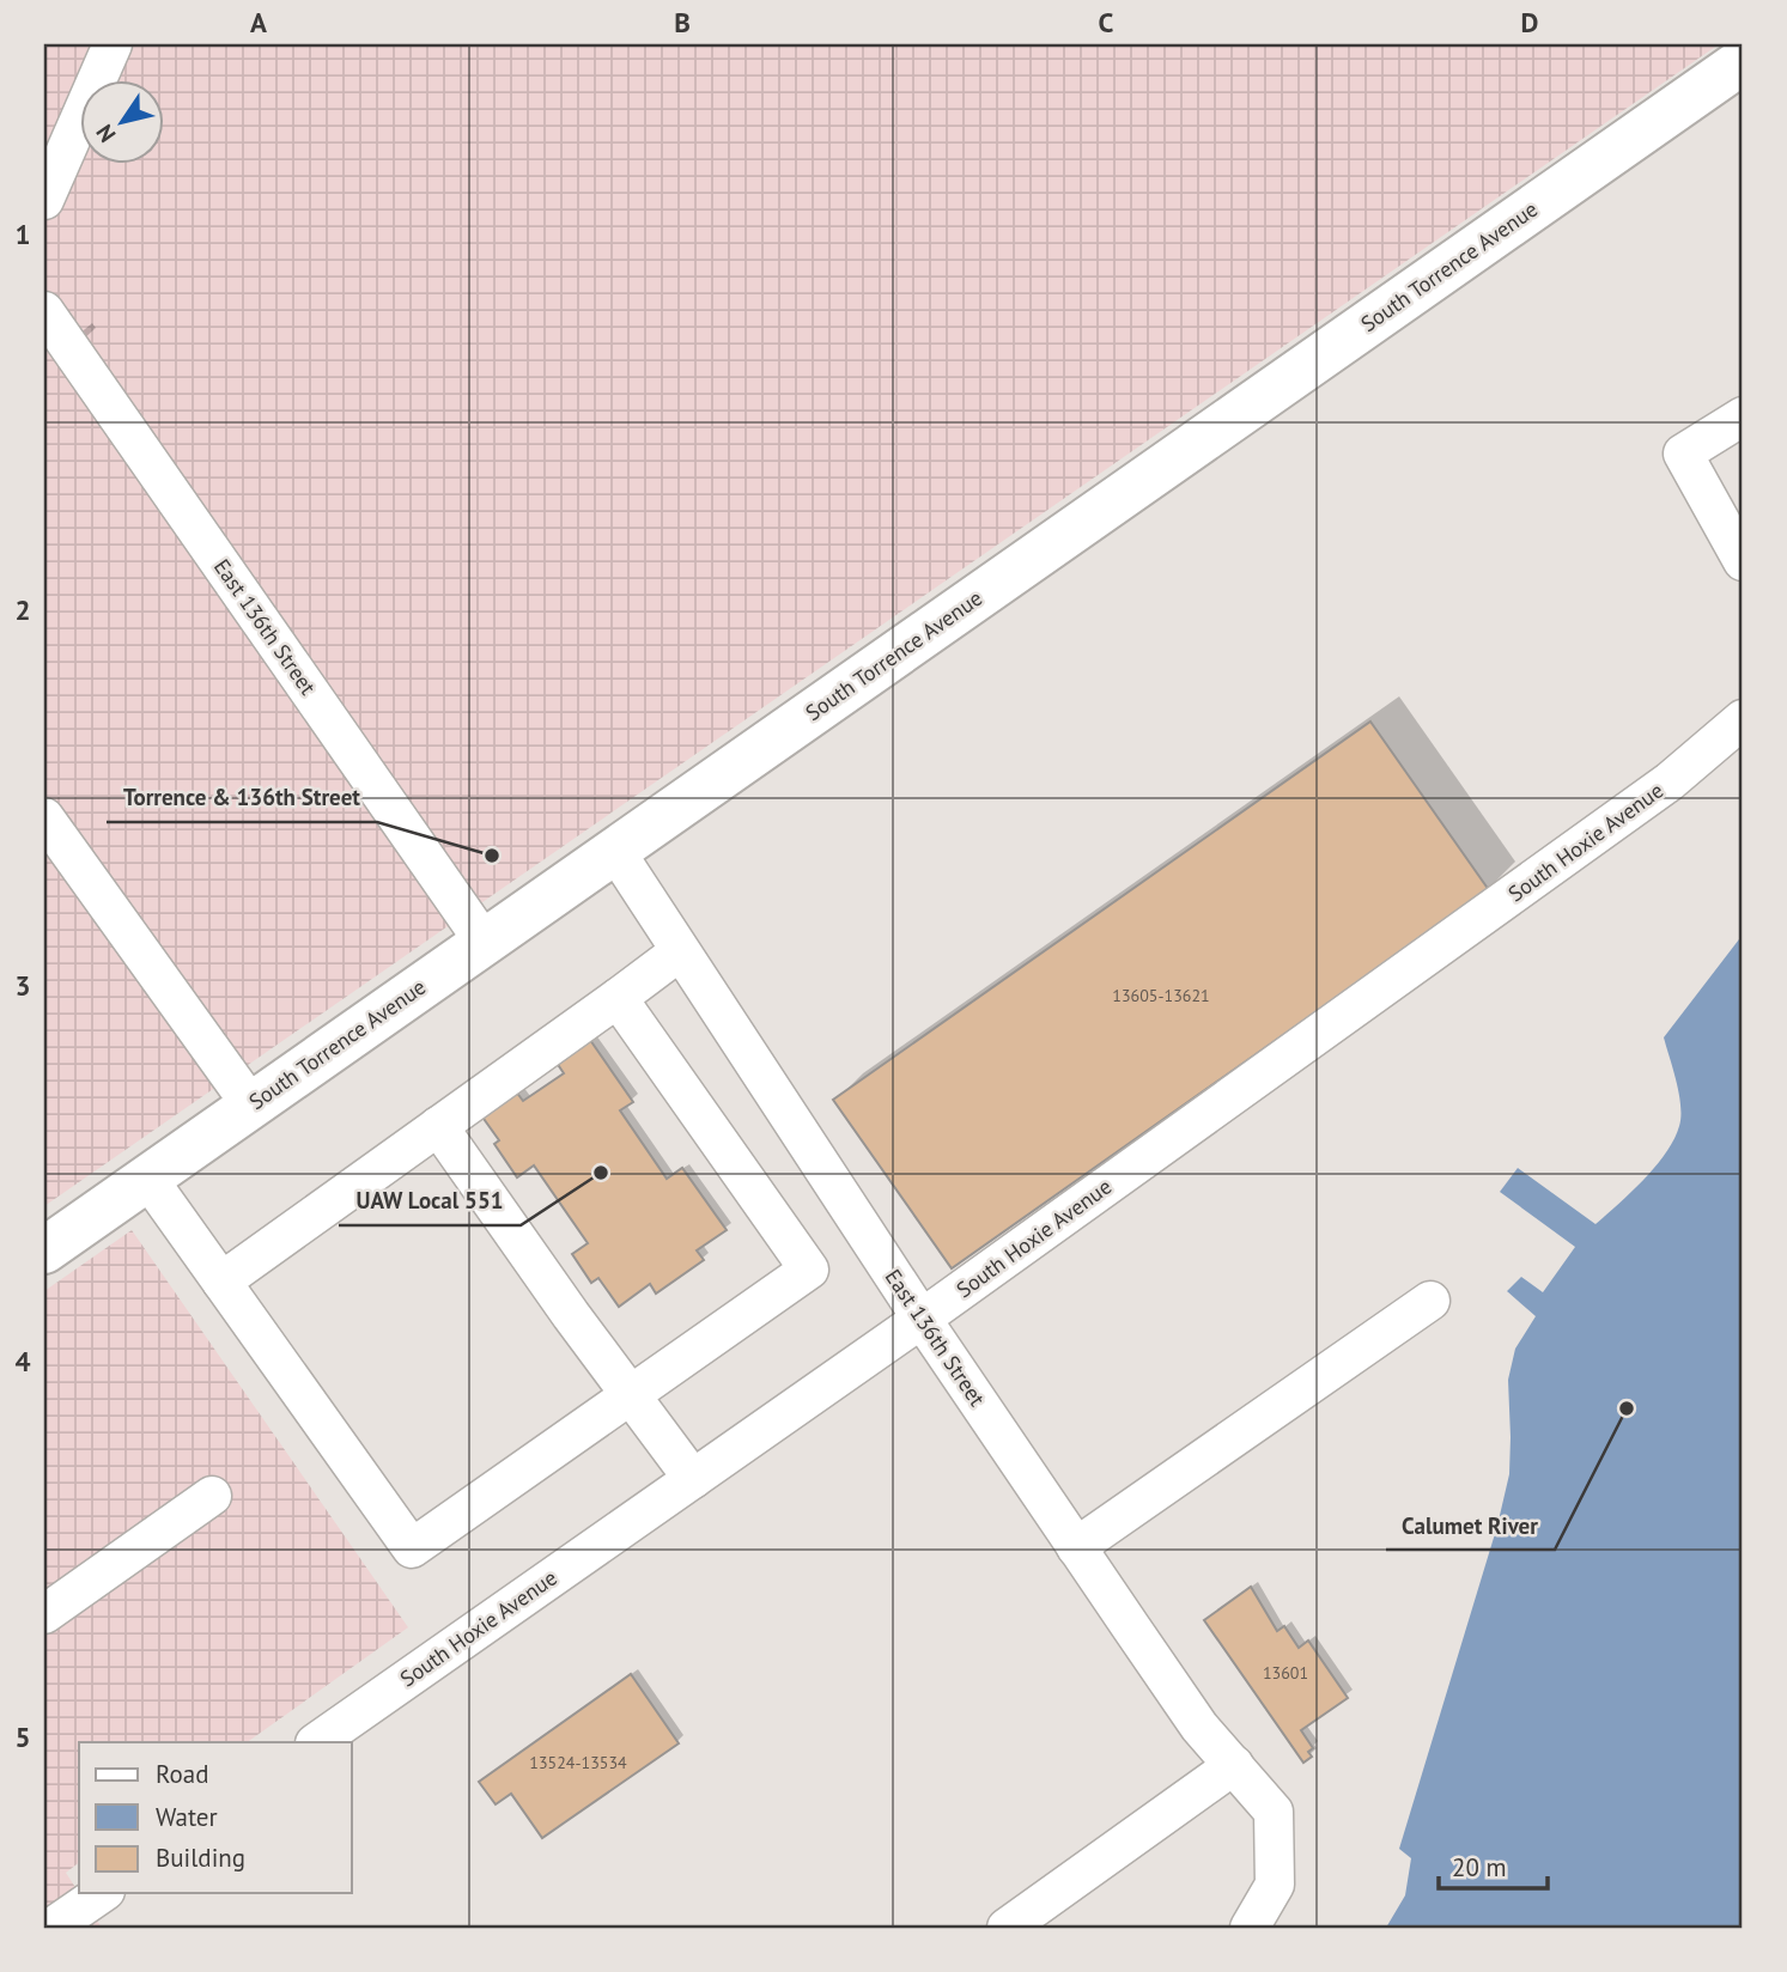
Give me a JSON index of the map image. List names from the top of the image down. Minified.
{"streets":{"main road":["South Torrence Avenue"],"lane":["East 136th Street","South Hoxie Avenue"]},"crossings":[["South Torrence Avenue","East 136th Street"],["East 136th Street","South Hoxie Avenue"]],"places":["Torrence & 136th Street","UAW Local 551","Calumet River"],"house_numbers":["13605-13621","13601","13524-13534"],"legend":["Road","Water","Building"],"scale_bar":"20 m","north":"bottom left","grid":{"columns":["A","B","C","D"],"rows":["1","2","3","4","5"]}}
